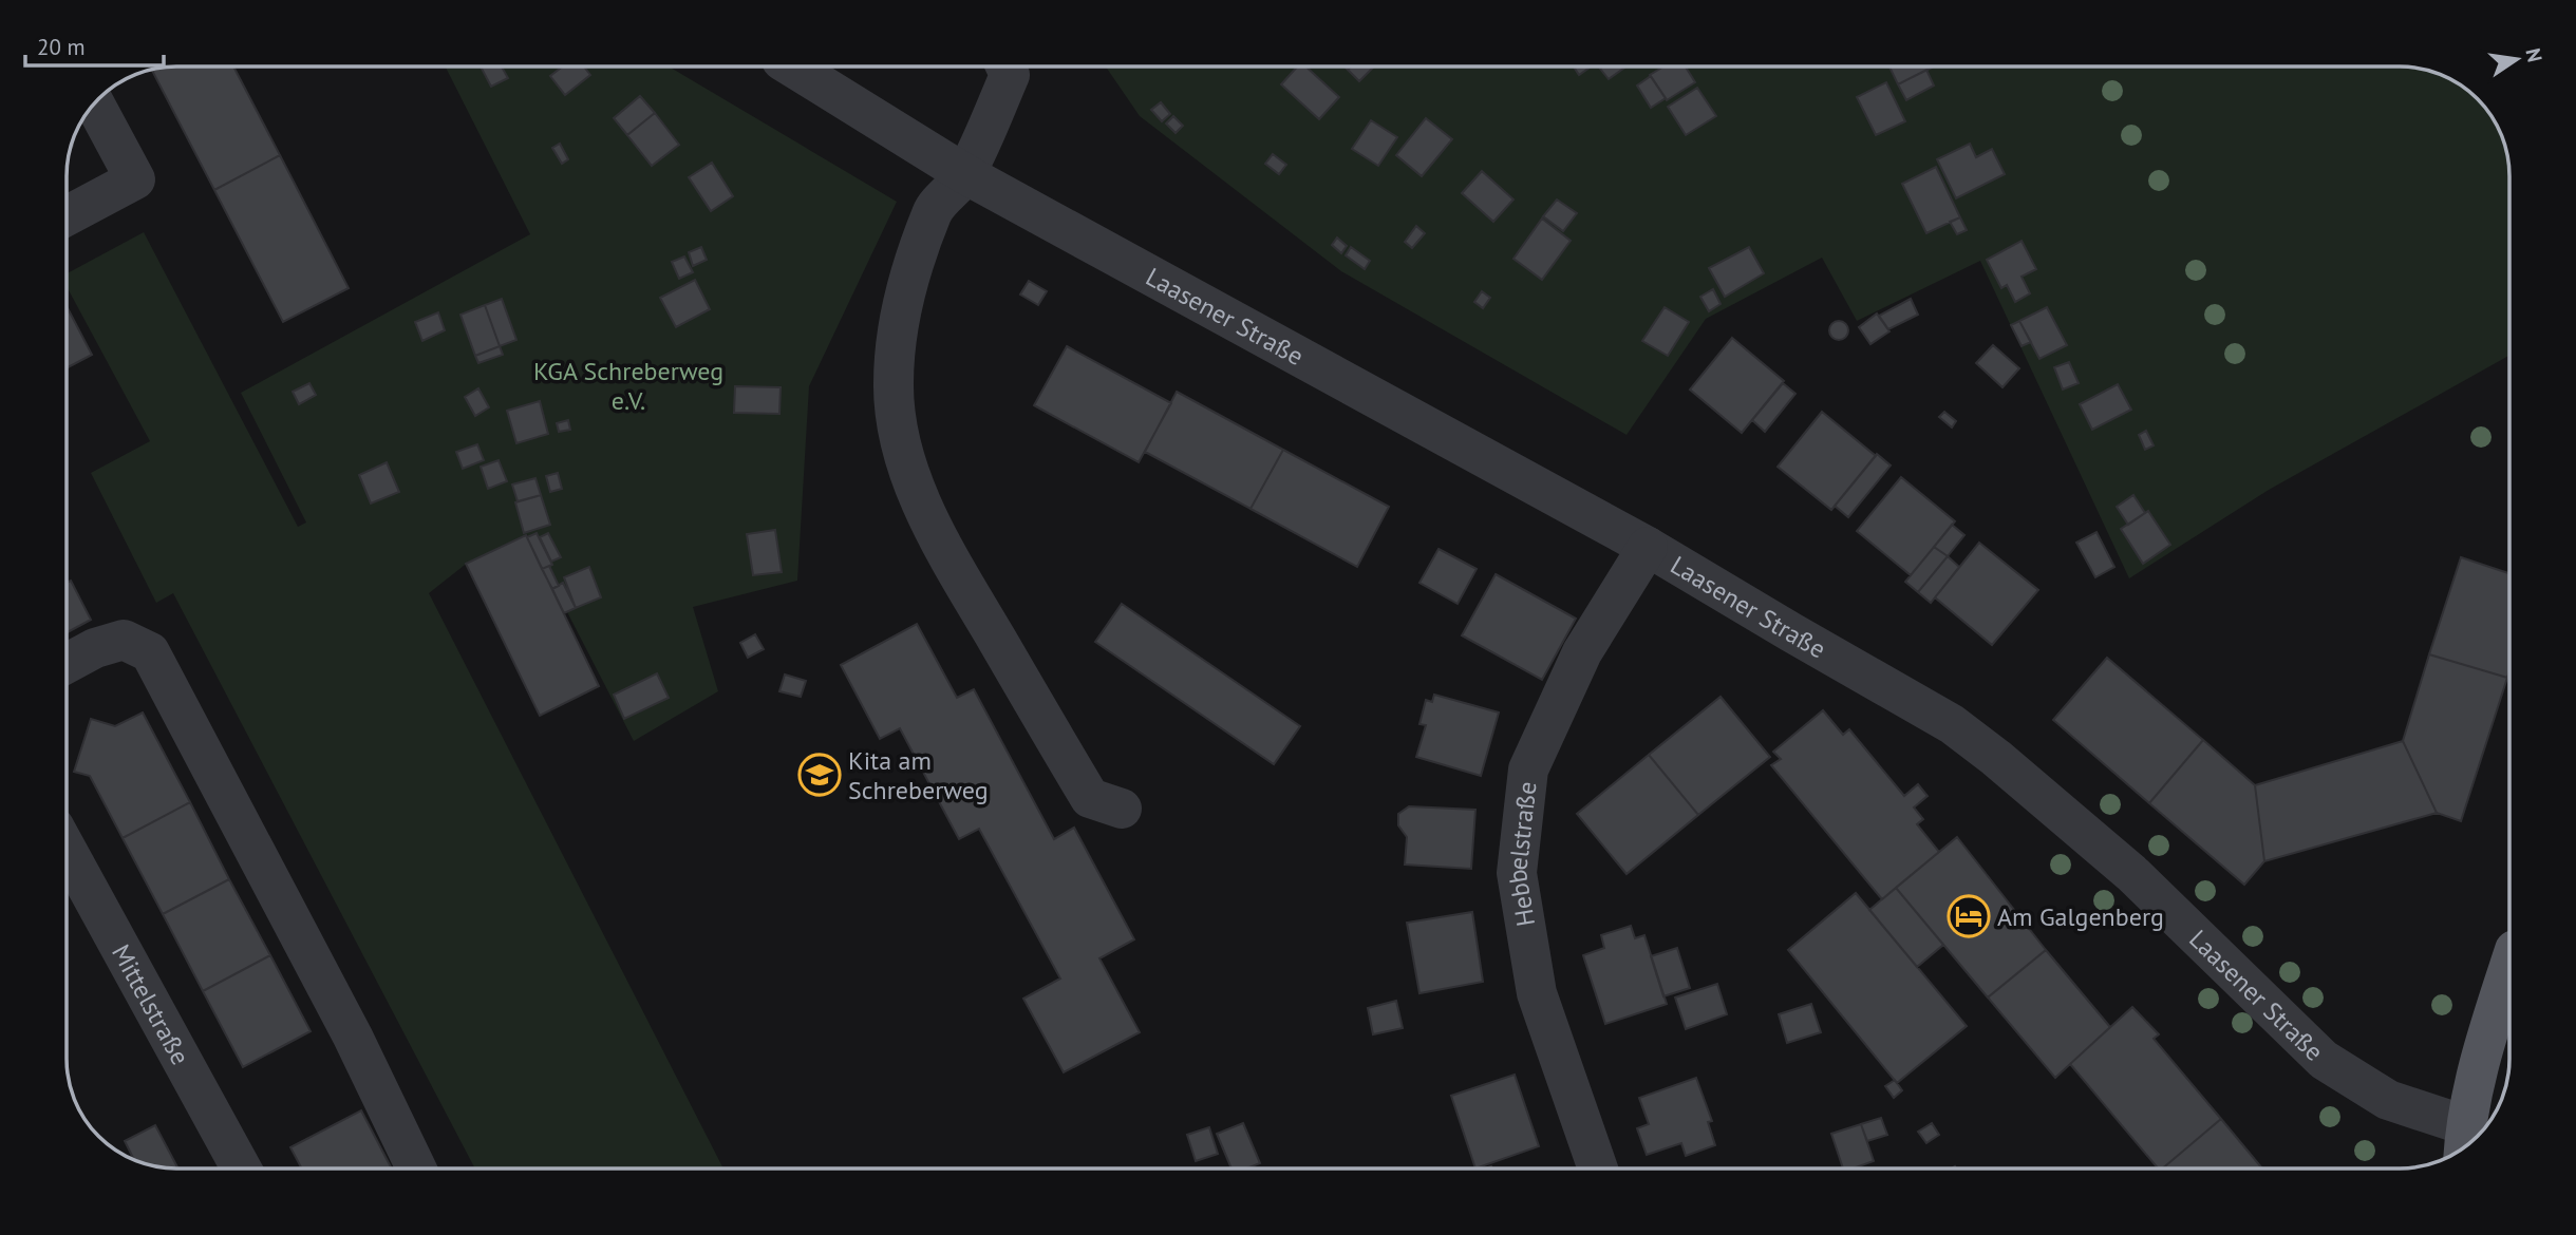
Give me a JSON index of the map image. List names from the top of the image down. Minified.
{"streets":{"street":["Laasener Straße","Hebbelstraße","Mittelstraße"]},"crossings":[["Laasener Straße","Hebbelstraße"]],"parks":["KGA Schreberweg e.V."],"places":{"school or university":["Kita am Schreberweg"],"hotel":["Am Galgenberg"]},"scale_bar":"20 m","north":"right"}
